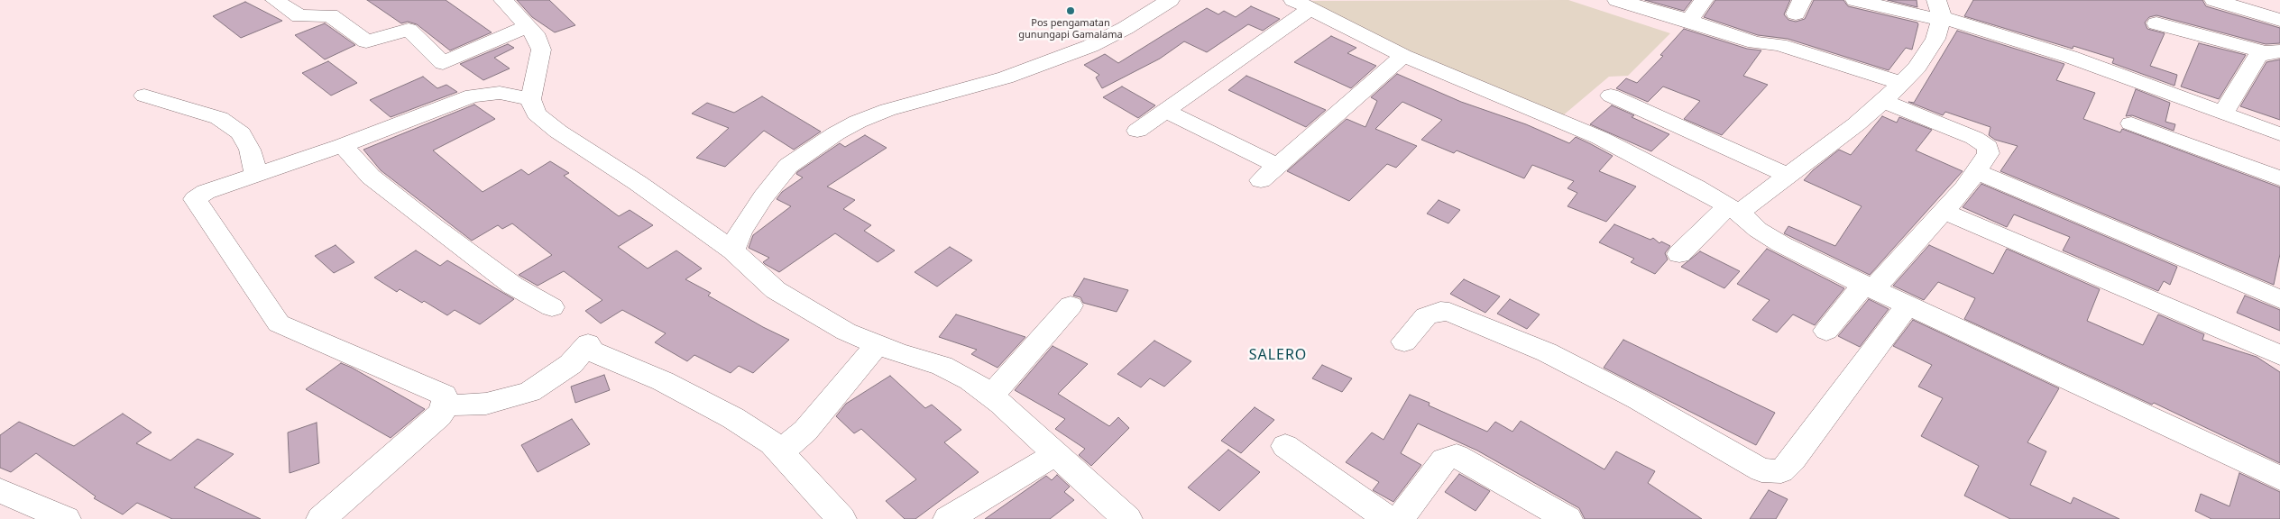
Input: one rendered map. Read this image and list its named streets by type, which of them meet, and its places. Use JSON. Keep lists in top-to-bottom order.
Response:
{
  "districts": ["SALERO"],
  "places": ["Pos pengamatan gunungapi Gamalama"]
}
